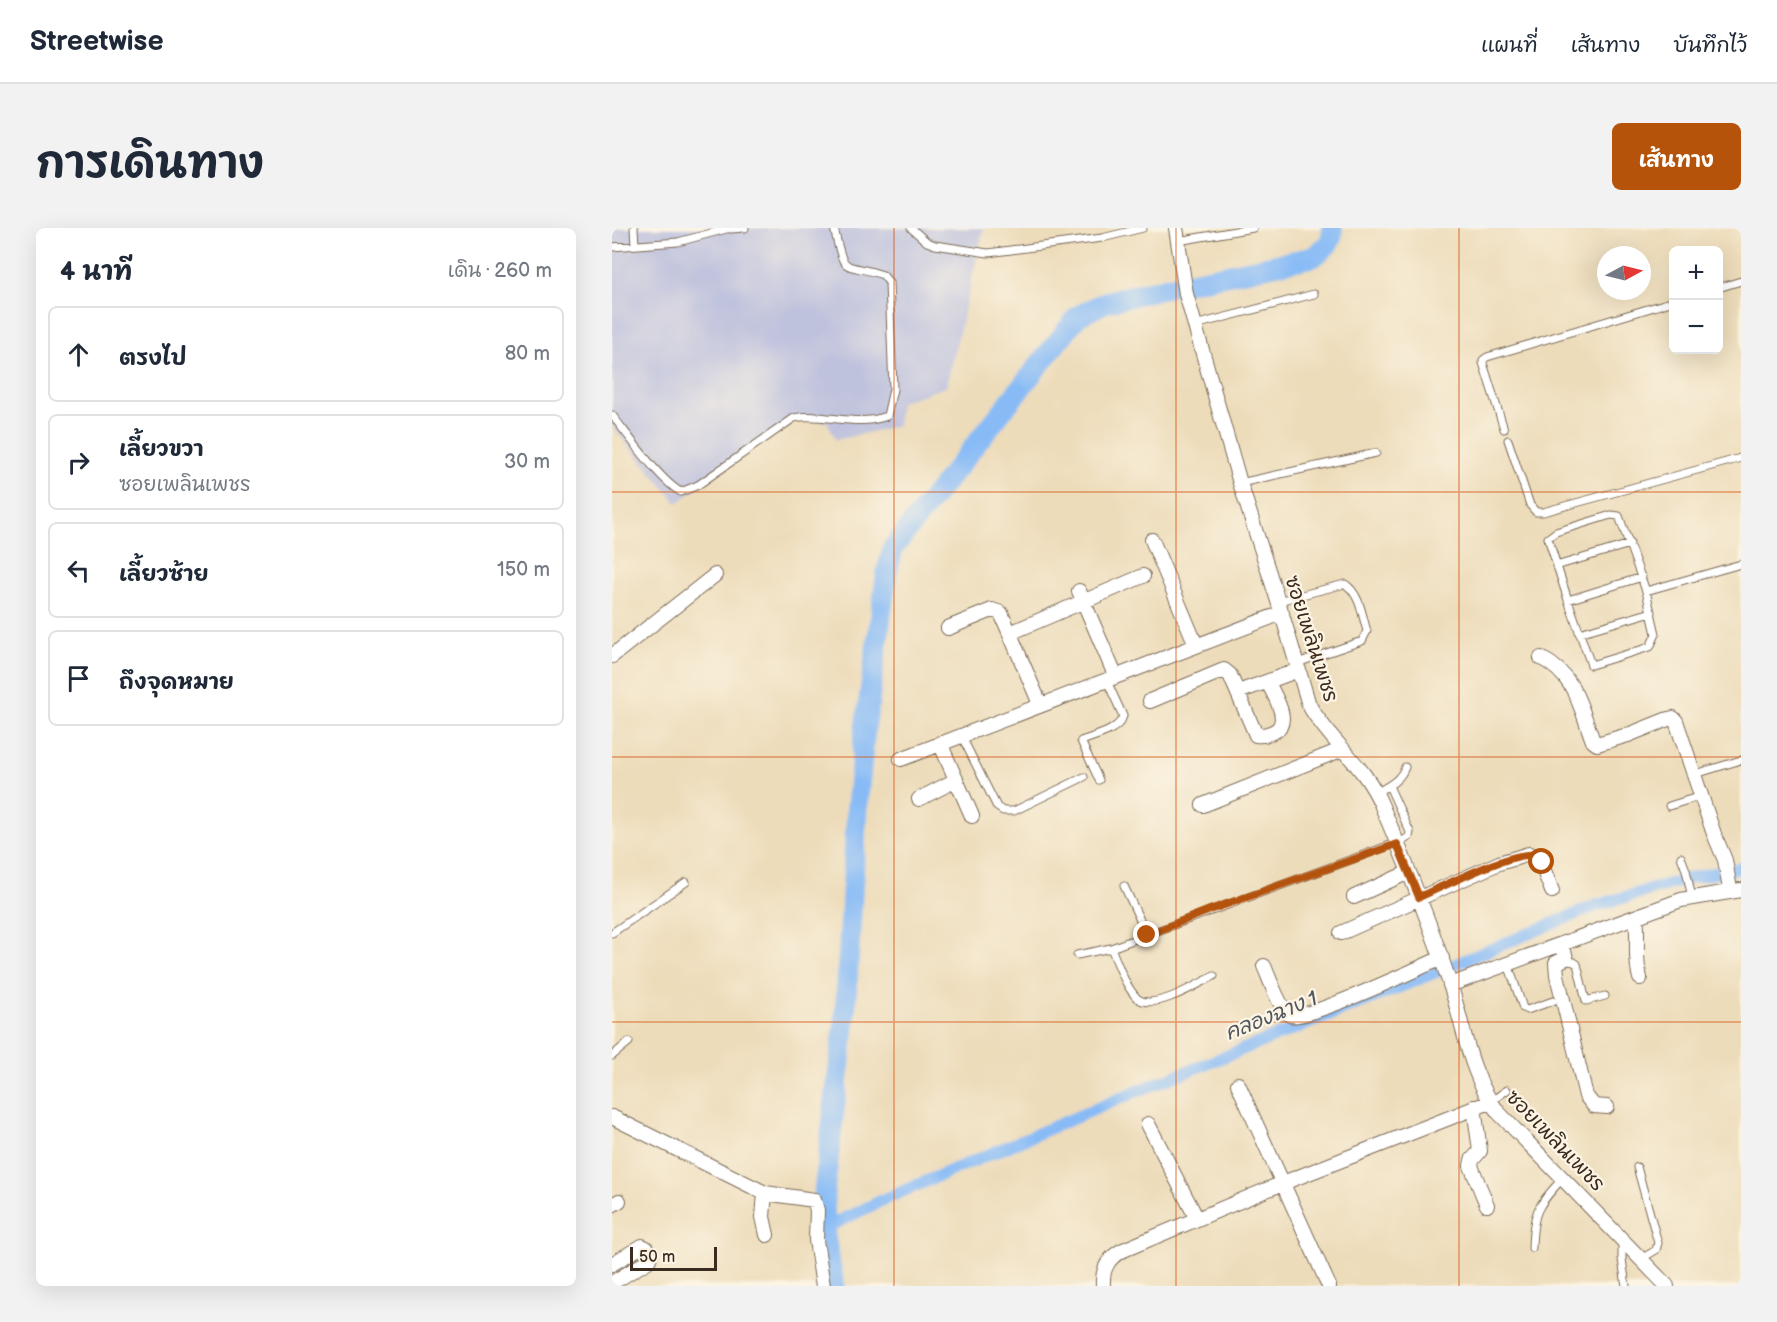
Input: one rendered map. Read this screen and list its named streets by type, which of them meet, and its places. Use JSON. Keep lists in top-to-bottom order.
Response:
{
  "streets": {
    "street": ["ซอยเพลินเพชร"]
  },
  "water": ["คลองฉาง 1"],
  "scale_bar": "50 m",
  "north": "right",
  "page": {
    "header": "Streetwise",
    "nav": ["แผนที่", "เส้นทาง", "บันทึกไว้"],
    "title": "การเดินทาง",
    "buttons": "เส้นทาง",
    "heading": ["4 นาที", "เดิน · 260 m"],
    "map_buttons": ["+", "−"],
    "list": [
      ["ตรงไป", "80 m"],
      ["เลี้ยวขวา", "ซอยเพลินเพชร", "30 m"],
      ["เลี้ยวซ้าย", "150 m"],
      "ถึงจุดหมาย"
    ],
    "scale": "50 m"
  }
}
